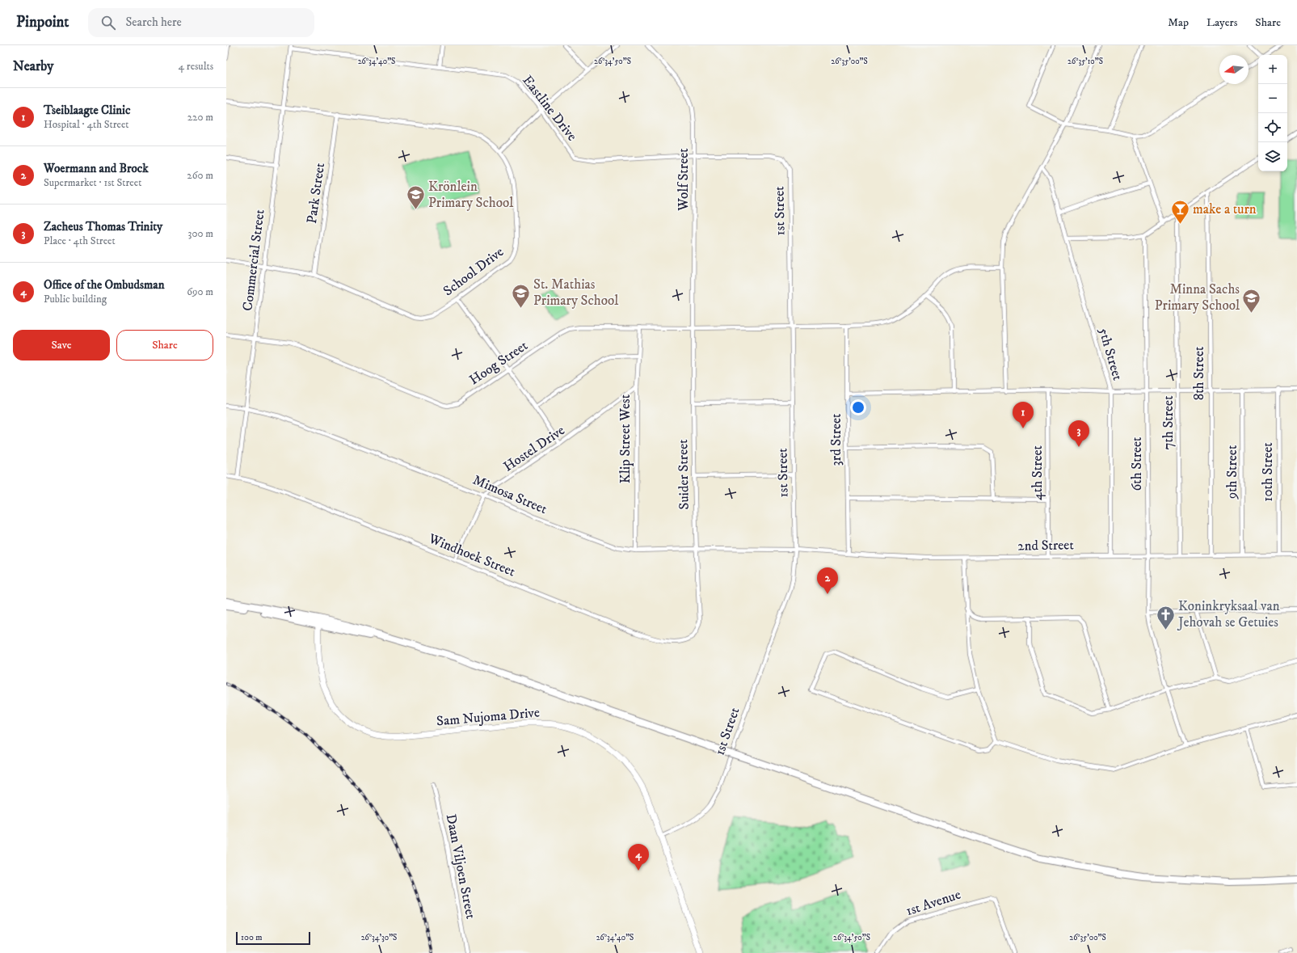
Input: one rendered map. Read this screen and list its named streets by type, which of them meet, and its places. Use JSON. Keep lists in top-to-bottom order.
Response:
{
  "streets": {
    "main road": ["Sam Nujoma Drive"],
    "street": [
      "Eastline Drive",
      "Wolf Street",
      "Park Street",
      "1st Street",
      "Commercial Street",
      "School Drive",
      "5th Street",
      "Hoog Street",
      "8th Street",
      "7th Street",
      "Klip Street West",
      "3rd Street",
      "Hostel Drive",
      "6th Street",
      "9th Street",
      "10th Street",
      "4th Street",
      "Suider Street",
      "Mimosa Street",
      "2nd Street",
      "Windhoek Street",
      "Daan Viljoen Street",
      "1st Avenue"
    ]
  },
  "crossings": [
    ["Eastline Drive", "Wolf Street"],
    ["Eastline Drive", "1st Street"],
    ["Eastline Drive", "Commercial Street"],
    ["Wolf Street", "1st Street"],
    ["Wolf Street", "Hoog Street"],
    ["Wolf Street", "Suider Street"],
    ["Park Street", "School Drive"],
    ["1st Street", "Hoog Street"],
    ["1st Street", "Mimosa Street"],
    ["1st Street", "2nd Street"],
    ["1st Street", "Sam Nujoma Drive"],
    ["Commercial Street", "School Drive"],
    ["Commercial Street", "Hoog Street"],
    ["Commercial Street", "Mimosa Street"],
    ["Commercial Street", "Windhoek Street"],
    ["5th Street", "2nd Street"],
    ["Hoog Street", "Klip Street West"],
    ["Hoog Street", "3rd Street"],
    ["Hoog Street", "Suider Street"],
    ["8th Street", "2nd Street"],
    ["7th Street", "2nd Street"],
    ["Klip Street West", "Hostel Drive"],
    ["Klip Street West", "Mimosa Street"],
    ["3rd Street", "2nd Street"],
    ["Hostel Drive", "Mimosa Street"],
    ["6th Street", "2nd Street"],
    ["9th Street", "2nd Street"],
    ["10th Street", "2nd Street"],
    ["4th Street", "2nd Street"],
    ["Suider Street", "Mimosa Street"],
    ["Suider Street", "Windhoek Street"],
    ["Mimosa Street", "2nd Street"]
  ],
  "places": {
    "school or university": ["Krönlein Primary School", "St. Mathias Primary School", "Minna Sachs Primary School"],
    "bar": ["make a turn"],
    "church": ["Koninkryksaal van Jehovah se Getuies"]
  },
  "scale_bar": "100 m",
  "north": "left",
  "page": {
    "header": "Pinpoint",
    "search": "Search here",
    "nav": ["Map", "Layers", "Share"],
    "heading": ["Nearby", "4 results"],
    "map_buttons": ["+", "−"],
    "list": [
      {
        "mark": "1",
        "name": "Tseiblaagte Clinic",
        "note": "Hospital · 4th Street",
        "value": "220 m"
      },
      {
        "mark": "2",
        "name": "Woermann and Brock",
        "note": "Supermarket · 1st Street",
        "value": "260 m"
      },
      {
        "mark": "3",
        "name": "Zacheus Thomas Trinity",
        "note": "Place · 4th Street",
        "value": "300 m"
      },
      {
        "mark": "4",
        "name": "Office of the Ombudsman",
        "note": "Public building",
        "value": "690 m"
      }
    ],
    "buttons": ["Save", "Share"],
    "pins": [
      "1",
      "3",
      "2",
      "4"
    ],
    "scale": "100 m"
  },
  "coordinates": [
    "26°34'40\"S",
    "26°34'50\"S",
    "26°35'00\"S",
    "26°35'10\"S",
    "26°34'30\"S"
  ]
}
